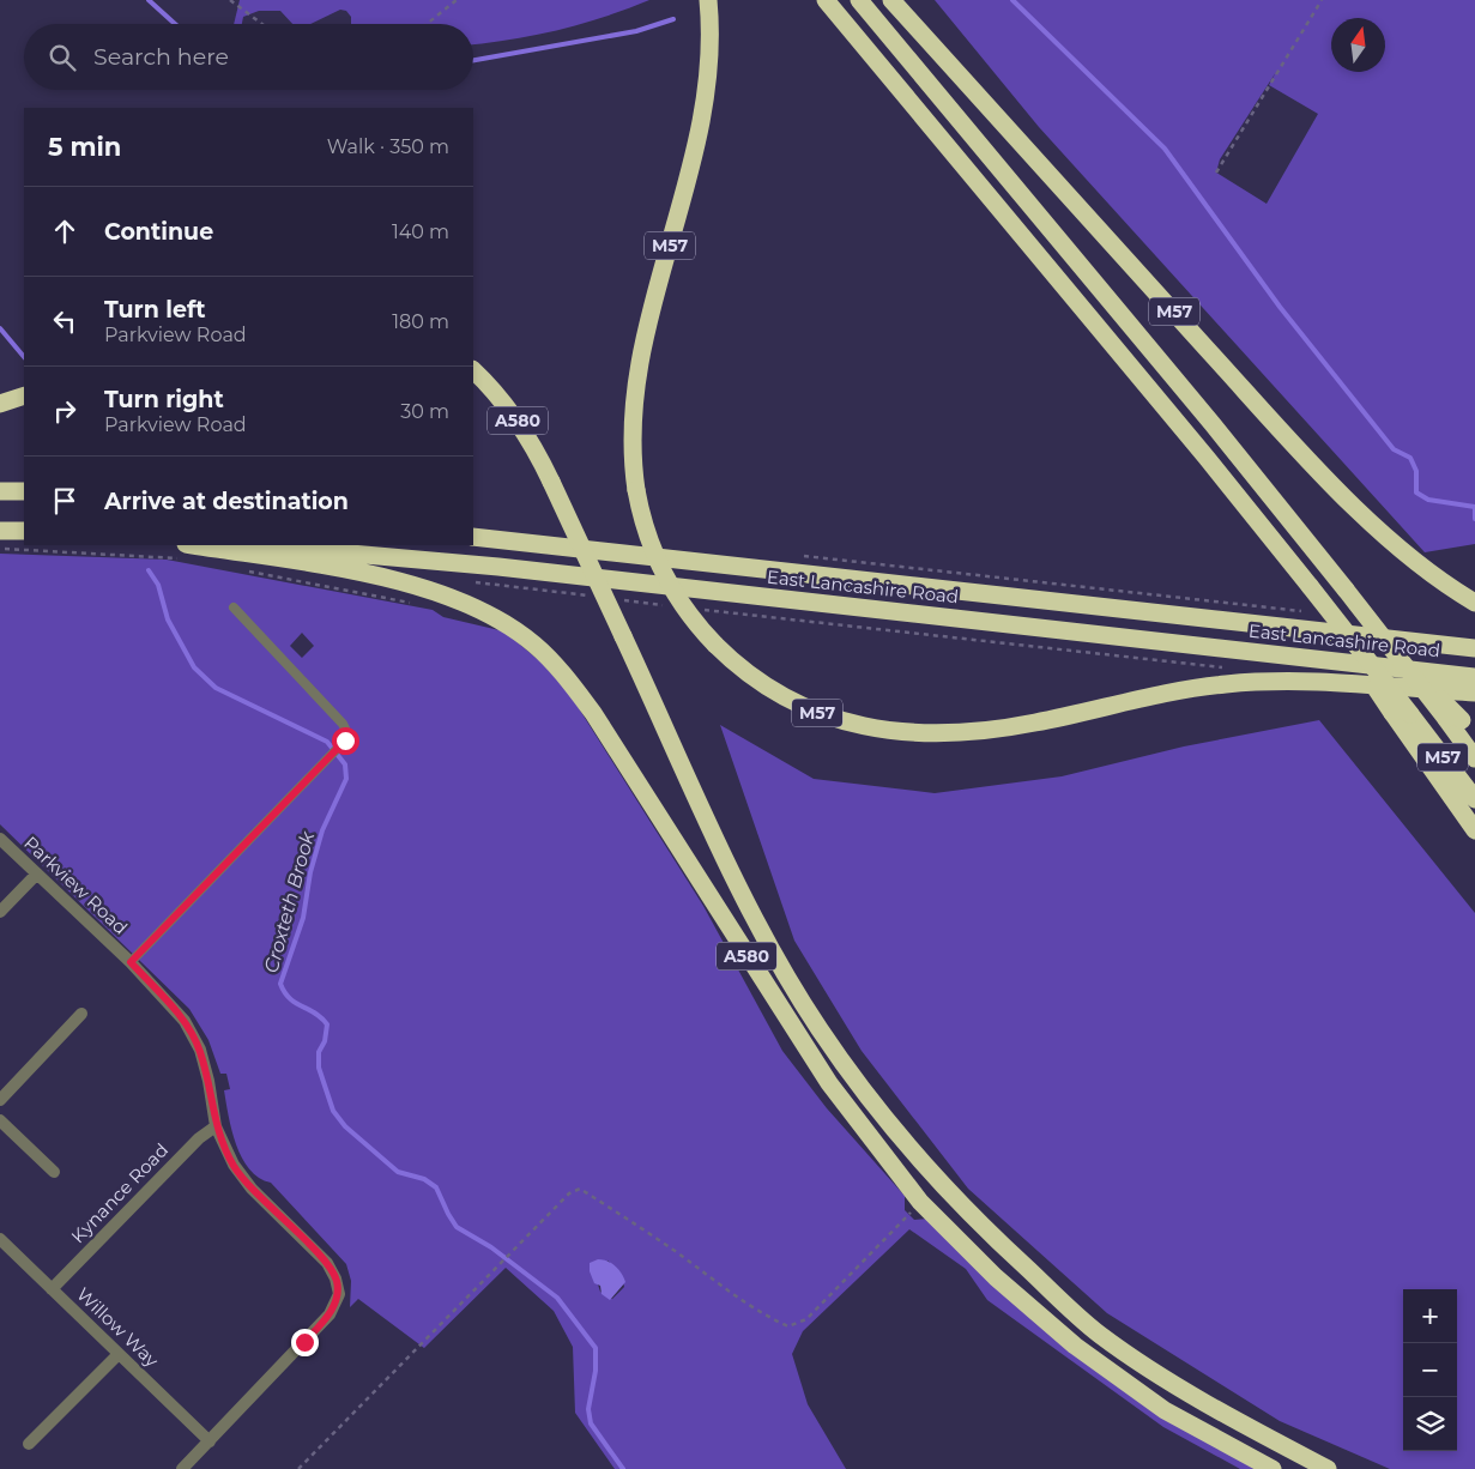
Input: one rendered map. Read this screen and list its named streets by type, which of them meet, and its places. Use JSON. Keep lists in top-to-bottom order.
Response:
{
  "streets": {
    "highway": ["M57", "A580", "East Lancashire Road"],
    "street": ["Parkview Road", "Kynance Road", "Willow Way"]
  },
  "crossings": [
    ["Parkview Road", "Kynance Road"],
    ["Parkview Road", "Willow Way"],
    ["Kynance Road", "Willow Way"]
  ],
  "water": ["Croxteth Brook"],
  "north": "top",
  "page": {
    "search": "Search here",
    "heading": ["5 min", "Walk · 350 m"],
    "list": [
      ["Continue", "140 m"],
      ["Turn left", "Parkview Road", "180 m"],
      ["Turn right", "Parkview Road", "30 m"],
      "Arrive at destination"
    ],
    "map_buttons": ["+", "−"]
  }
}
